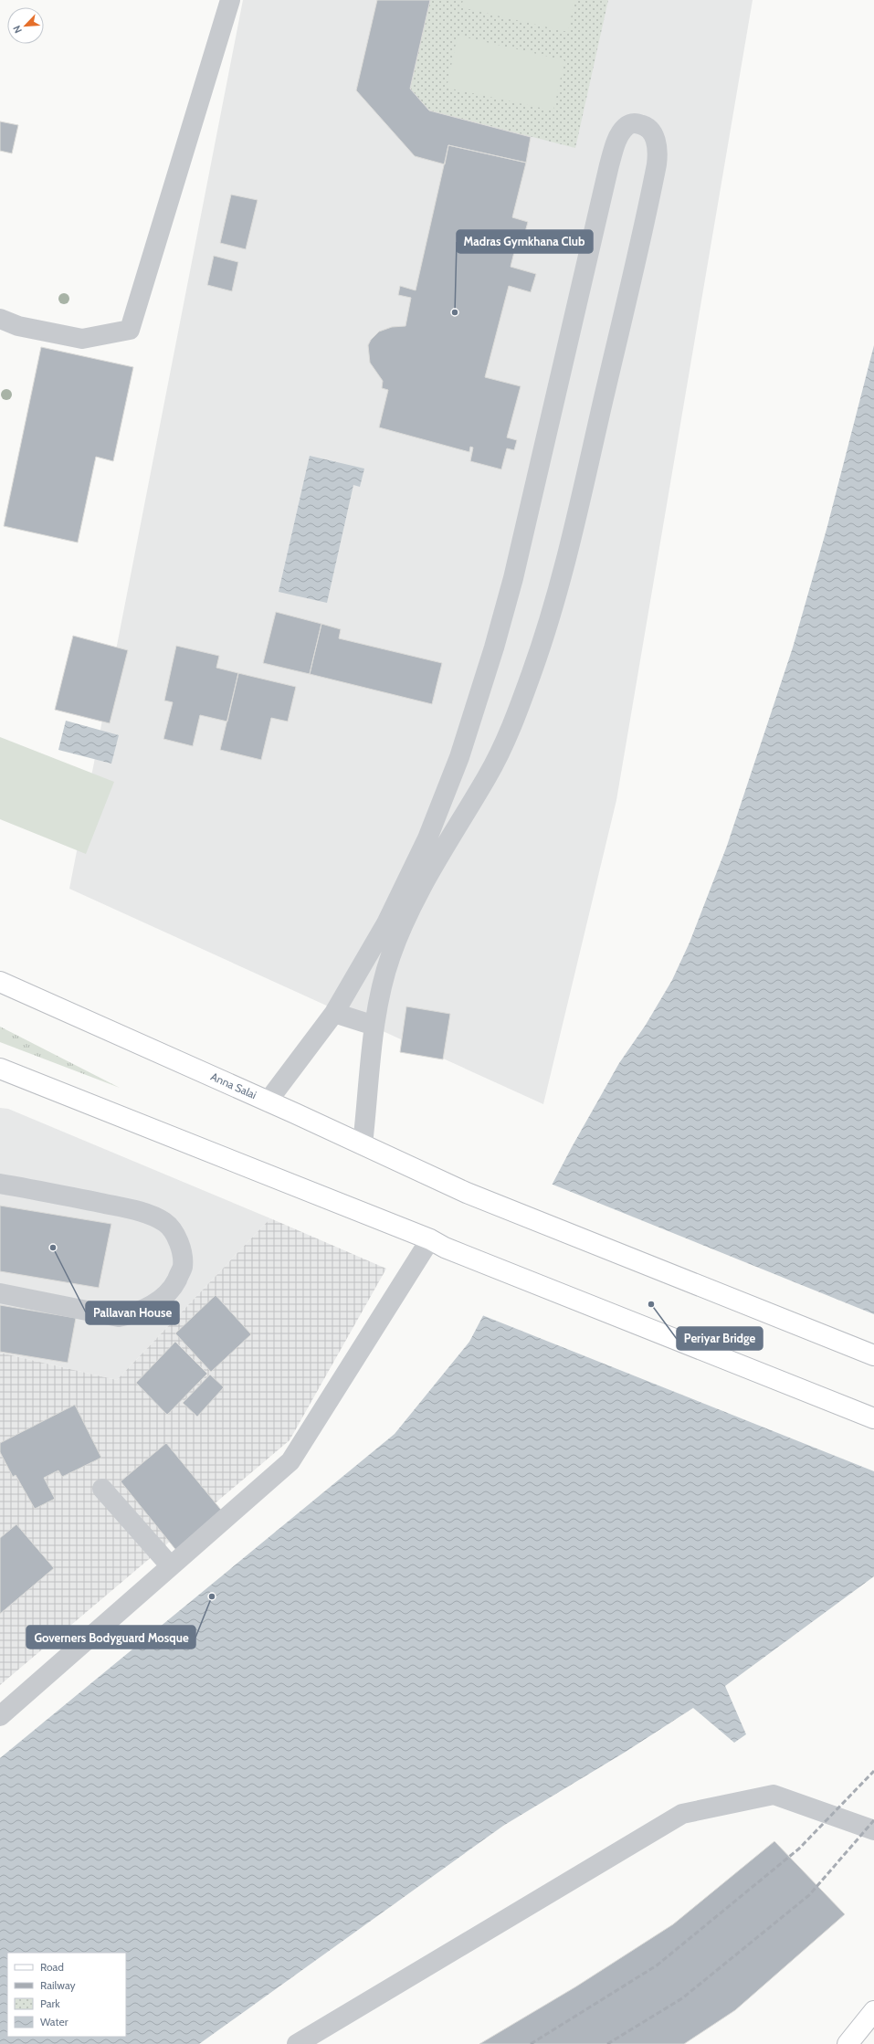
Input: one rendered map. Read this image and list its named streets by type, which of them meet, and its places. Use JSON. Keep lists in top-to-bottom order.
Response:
{
  "streets": {
    "main road": ["Anna Salai"]
  },
  "places": [
    "Madras Gymkhana Club",
    "Pallavan House",
    "Periyar Bridge",
    "Governers Bodyguard Mosque"
  ],
  "legend": [
    "Road",
    "Railway",
    "Park",
    "Water"
  ],
  "north": "bottom left"
}
